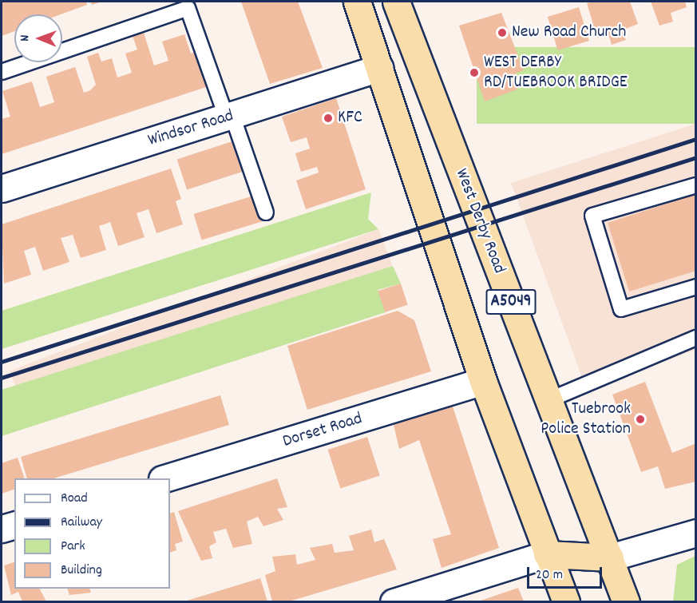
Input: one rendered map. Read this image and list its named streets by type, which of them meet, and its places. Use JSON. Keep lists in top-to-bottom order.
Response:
{
  "streets": {
    "highway": ["West Derby Road", "A5049"],
    "street": ["Windsor Road", "Dorset Road"]
  },
  "crossings": [
    ["Windsor Road", "A5049"],
    ["A5049", "Dorset Road"]
  ],
  "places": [
    "New Road Church",
    "WEST DERBY RD/TUEBROOK BRIDGE",
    "KFC",
    "Tuebrook Police Station"
  ],
  "legend": [
    "Road",
    "Railway",
    "Park",
    "Building"
  ],
  "scale_bar": "20 m",
  "north": "left"
}
